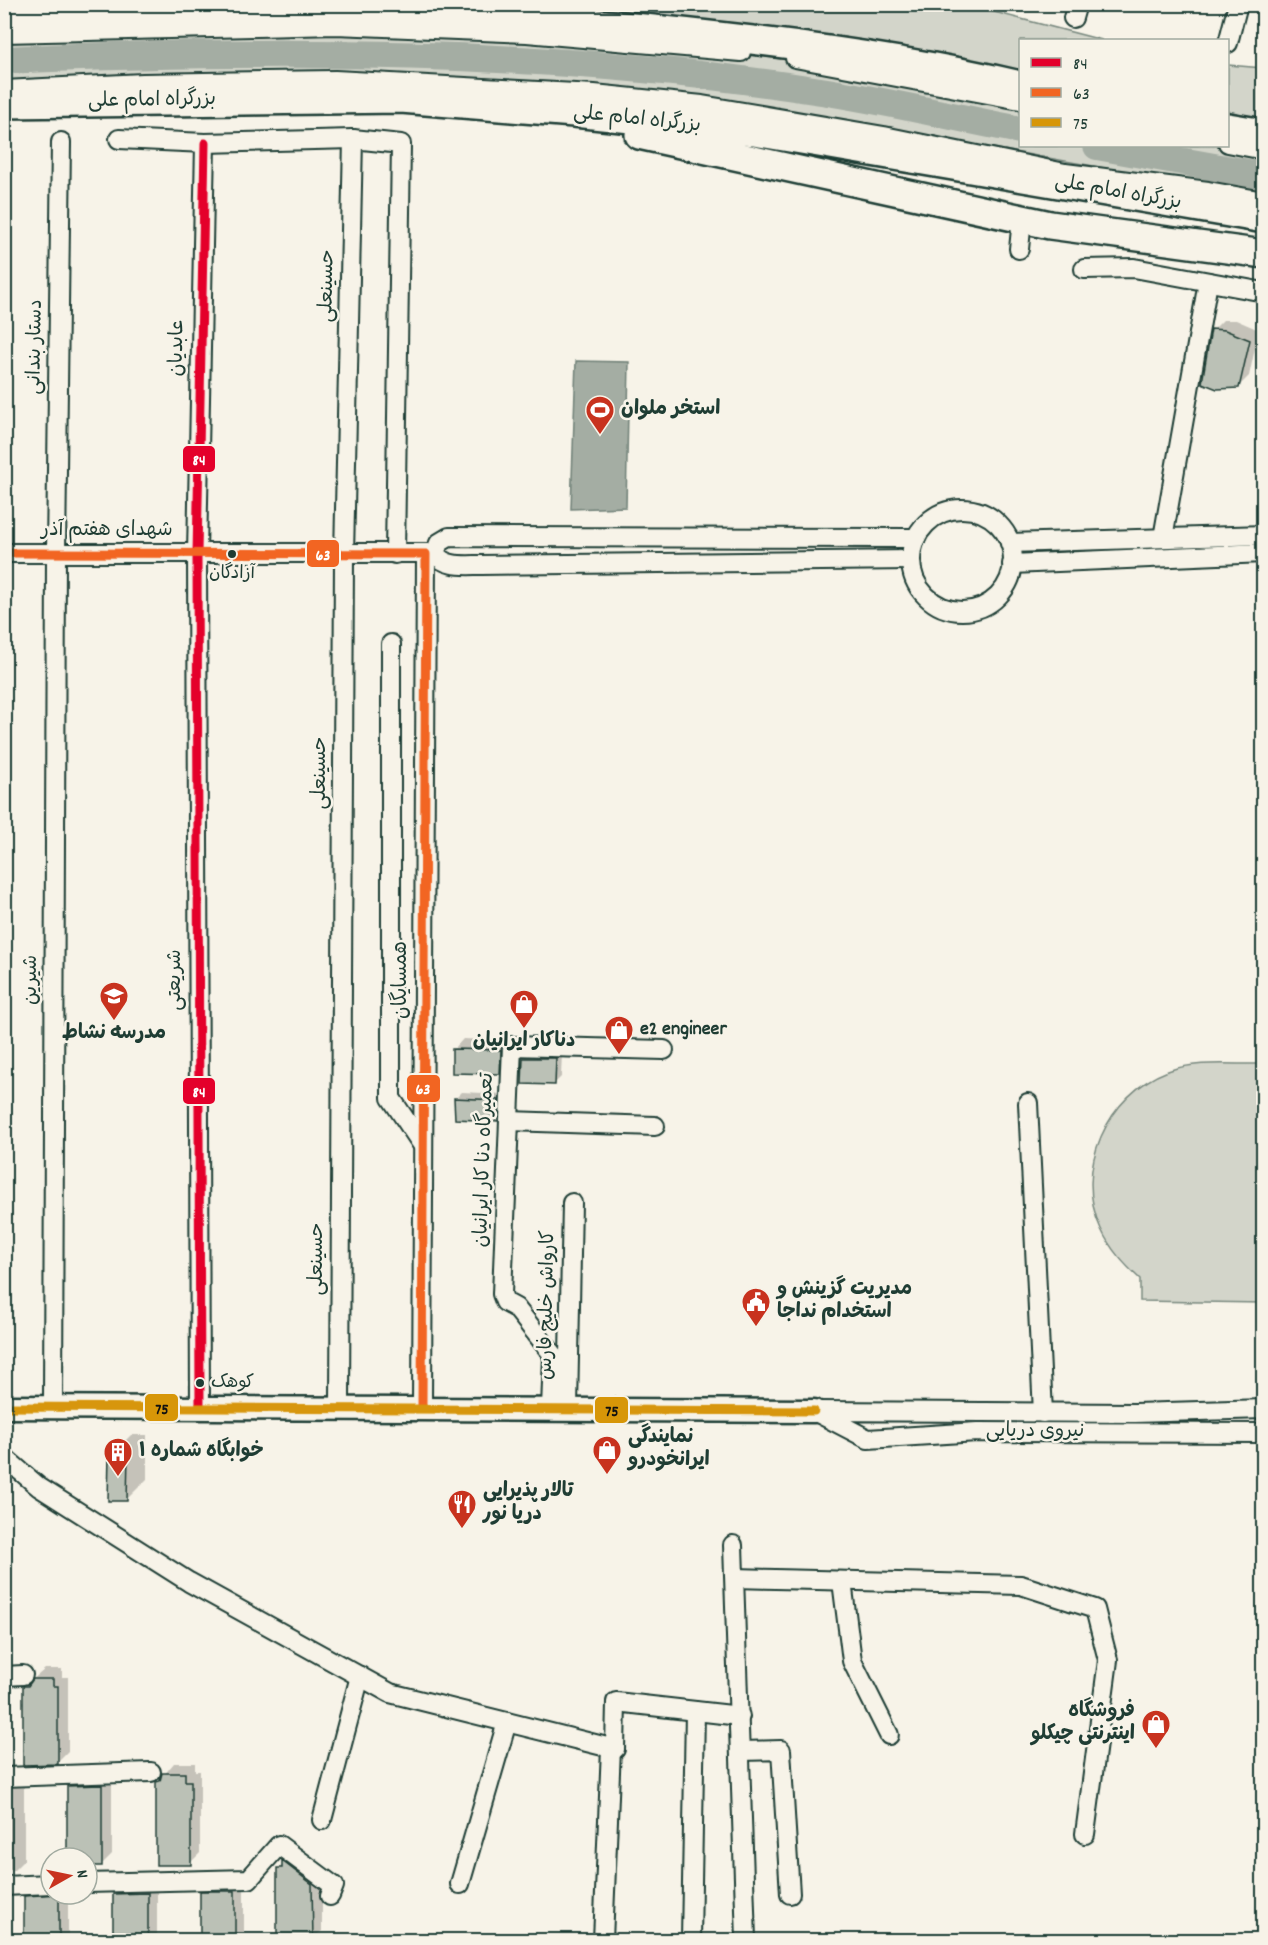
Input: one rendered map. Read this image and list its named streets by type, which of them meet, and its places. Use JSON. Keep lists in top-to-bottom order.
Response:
{
  "streets": {
    "highway": ["بزرگراه امام علی"],
    "main road": ["نیروی دریایی"],
    "street": [
      "حسینعلی",
      "دستار بندانی",
      "عابدیان",
      "شهدای هفتم آذر",
      "شیرین",
      "شریعتی",
      "همسایگان",
      "تعمیرگاه دنا کار ایرانیان",
      "کارواش خلیج فارس"
    ]
  },
  "crossings": [
    ["حسینعلی", "شهدای هفتم آذر"],
    ["حسینعلی", "نیروی دریایی"],
    ["دستار بندانی", "شهدای هفتم آذر"],
    ["دستار بندانی", "شیرین"],
    ["عابدیان", "شهدای هفتم آذر"],
    ["عابدیان", "شریعتی"],
    ["شهدای هفتم آذر", "شیرین"],
    ["شهدای هفتم آذر", "شریعتی"],
    ["شهدای هفتم آذر", "همسایگان"],
    ["شیرین", "نیروی دریایی"],
    ["شریعتی", "نیروی دریایی"],
    ["همسایگان", "نیروی دریایی"],
    ["تعمیرگاه دنا کار ایرانیان", "کارواش خلیج فارس"],
    ["تعمیرگاه دنا کار ایرانیان", "نیروی دریایی"],
    ["کارواش خلیج فارس", "نیروی دریایی"]
  ],
  "places": {
    "sports": ["استخر ملوان"],
    "other": ["آزادگان", "کوهک"],
    "school or university": ["مدرسه نشاط"],
    "shop": [
      "دناکار ایرانیان",
      "e2 engineer",
      "نمایندگی ایرانخودرو",
      "فروشگاه اینترنتی چیکلو"
    ],
    "public building": ["مدیریت گزینش و استخدام نداجا"],
    "building": ["خوابگاه شماره ۱"],
    "restaurant": ["تالار پذیرایی دریا نور"]
  },
  "lines": ["transit line 84", "transit line 63", "transit line 75"],
  "legend": ["84", "63", "75"],
  "north": "right"
}
